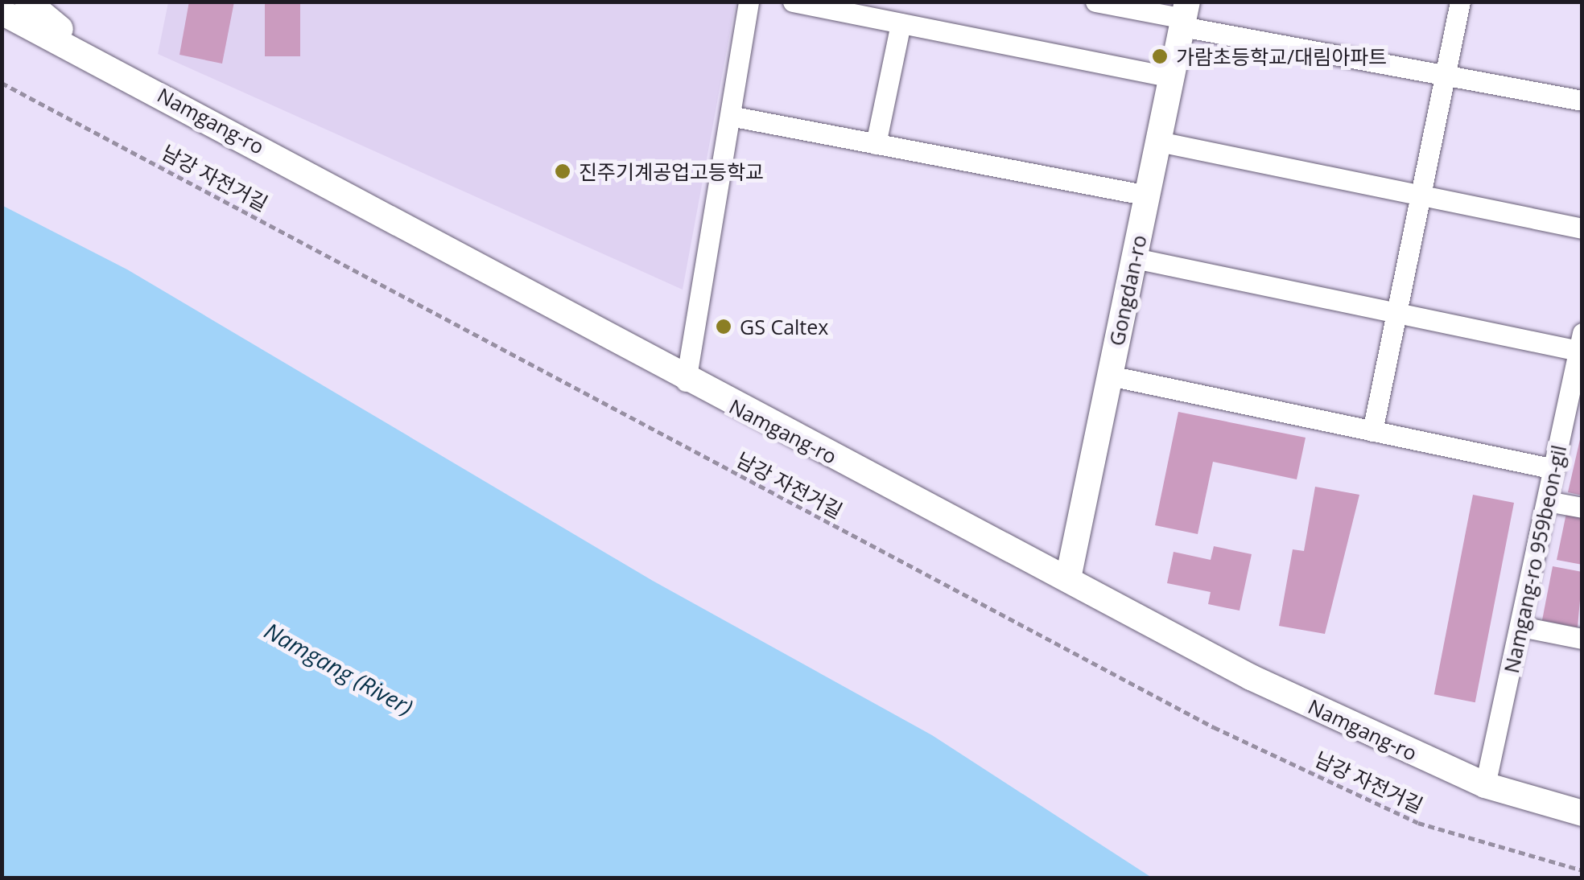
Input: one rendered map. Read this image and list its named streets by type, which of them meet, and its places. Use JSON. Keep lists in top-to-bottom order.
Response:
{
  "streets": {
    "street": ["Namgang-ro", "Gongdan-ro", "Namgang-ro 959beon-gil"],
    "path": ["남강 자전거길"]
  },
  "crossings": [
    ["Namgang-ro", "Gongdan-ro"],
    ["Namgang-ro", "Namgang-ro 959beon-gil"]
  ],
  "water": ["Namgang (River)"],
  "places": ["가람초등학교/대림아파트", "진주기계공업고등학교", "GS Caltex"]
}
